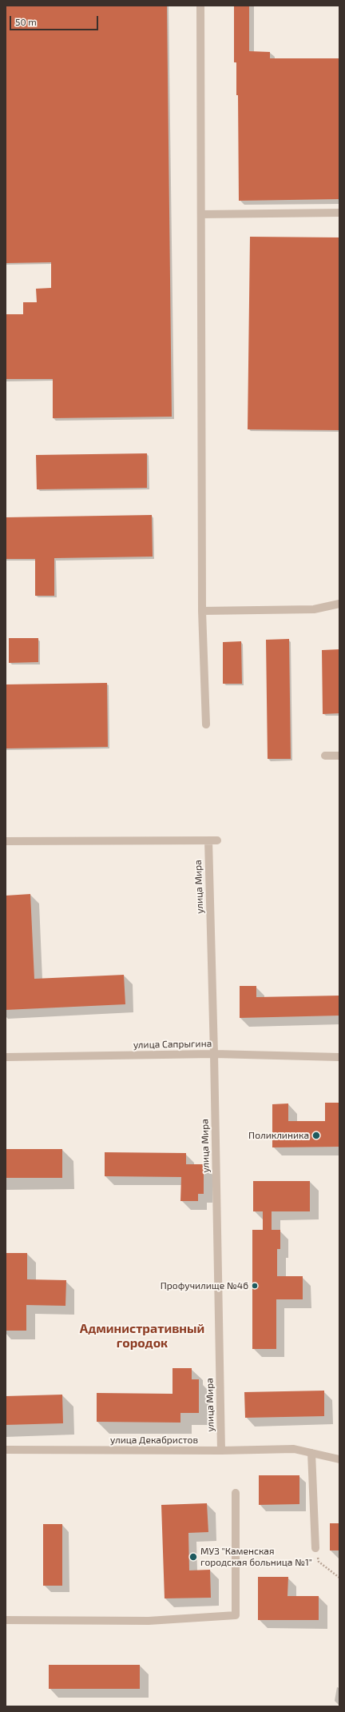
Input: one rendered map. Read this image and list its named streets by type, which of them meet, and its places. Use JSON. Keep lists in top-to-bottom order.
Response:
{
  "streets": {
    "street": ["улица Мира", "улица Сапрыгина", "улица Декабристов"]
  },
  "crossings": [
    ["улица Мира", "улица Сапрыгина"],
    ["улица Мира", "улица Декабристов"]
  ],
  "districts": ["Административный городок"],
  "places": ["Поликлиника", "Профучилище №46", "МУЗ \"Каменская городская больница №1\""],
  "scale_bar": "50 m"
}
